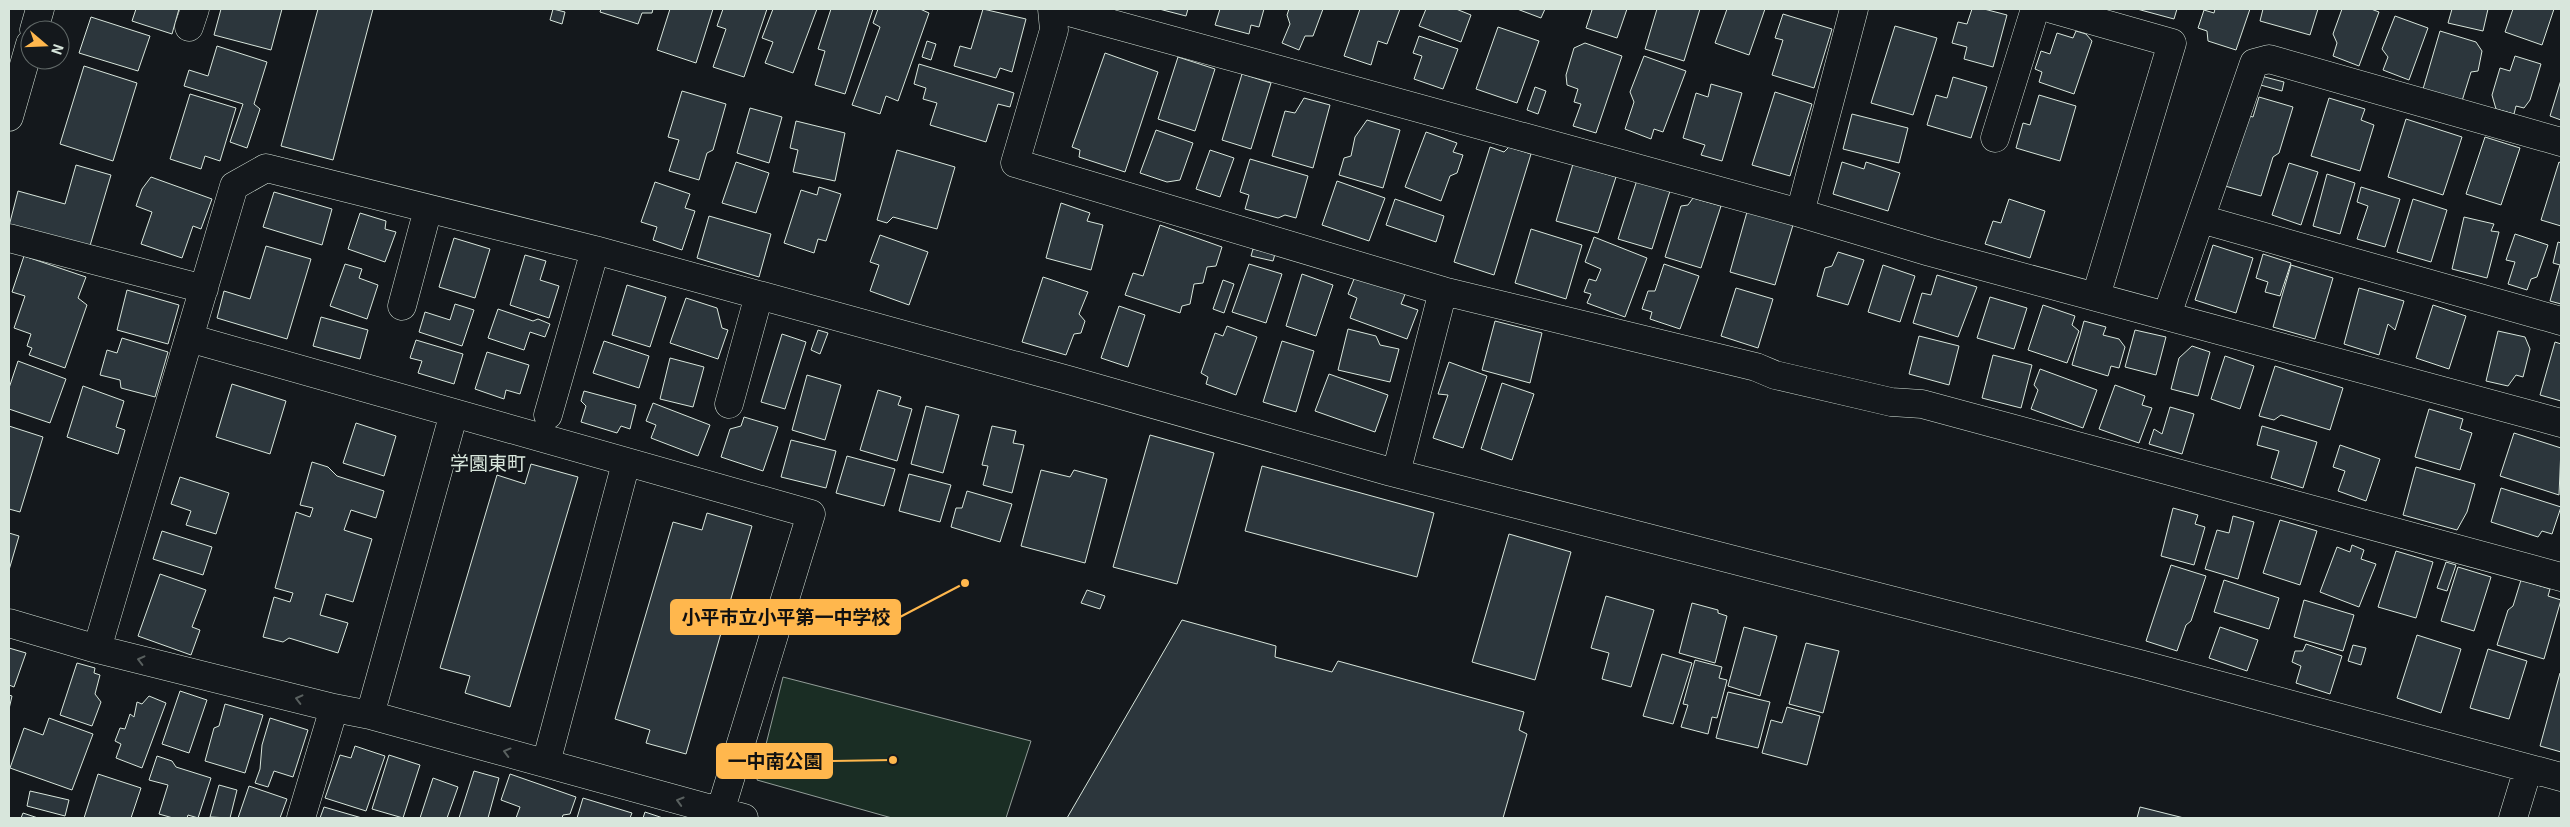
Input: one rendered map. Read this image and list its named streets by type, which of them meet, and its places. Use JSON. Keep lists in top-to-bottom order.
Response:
{
  "districts": ["学園東町"],
  "places": ["小平市立小平第一中学校", "一中南公園"],
  "north": "right"
}
